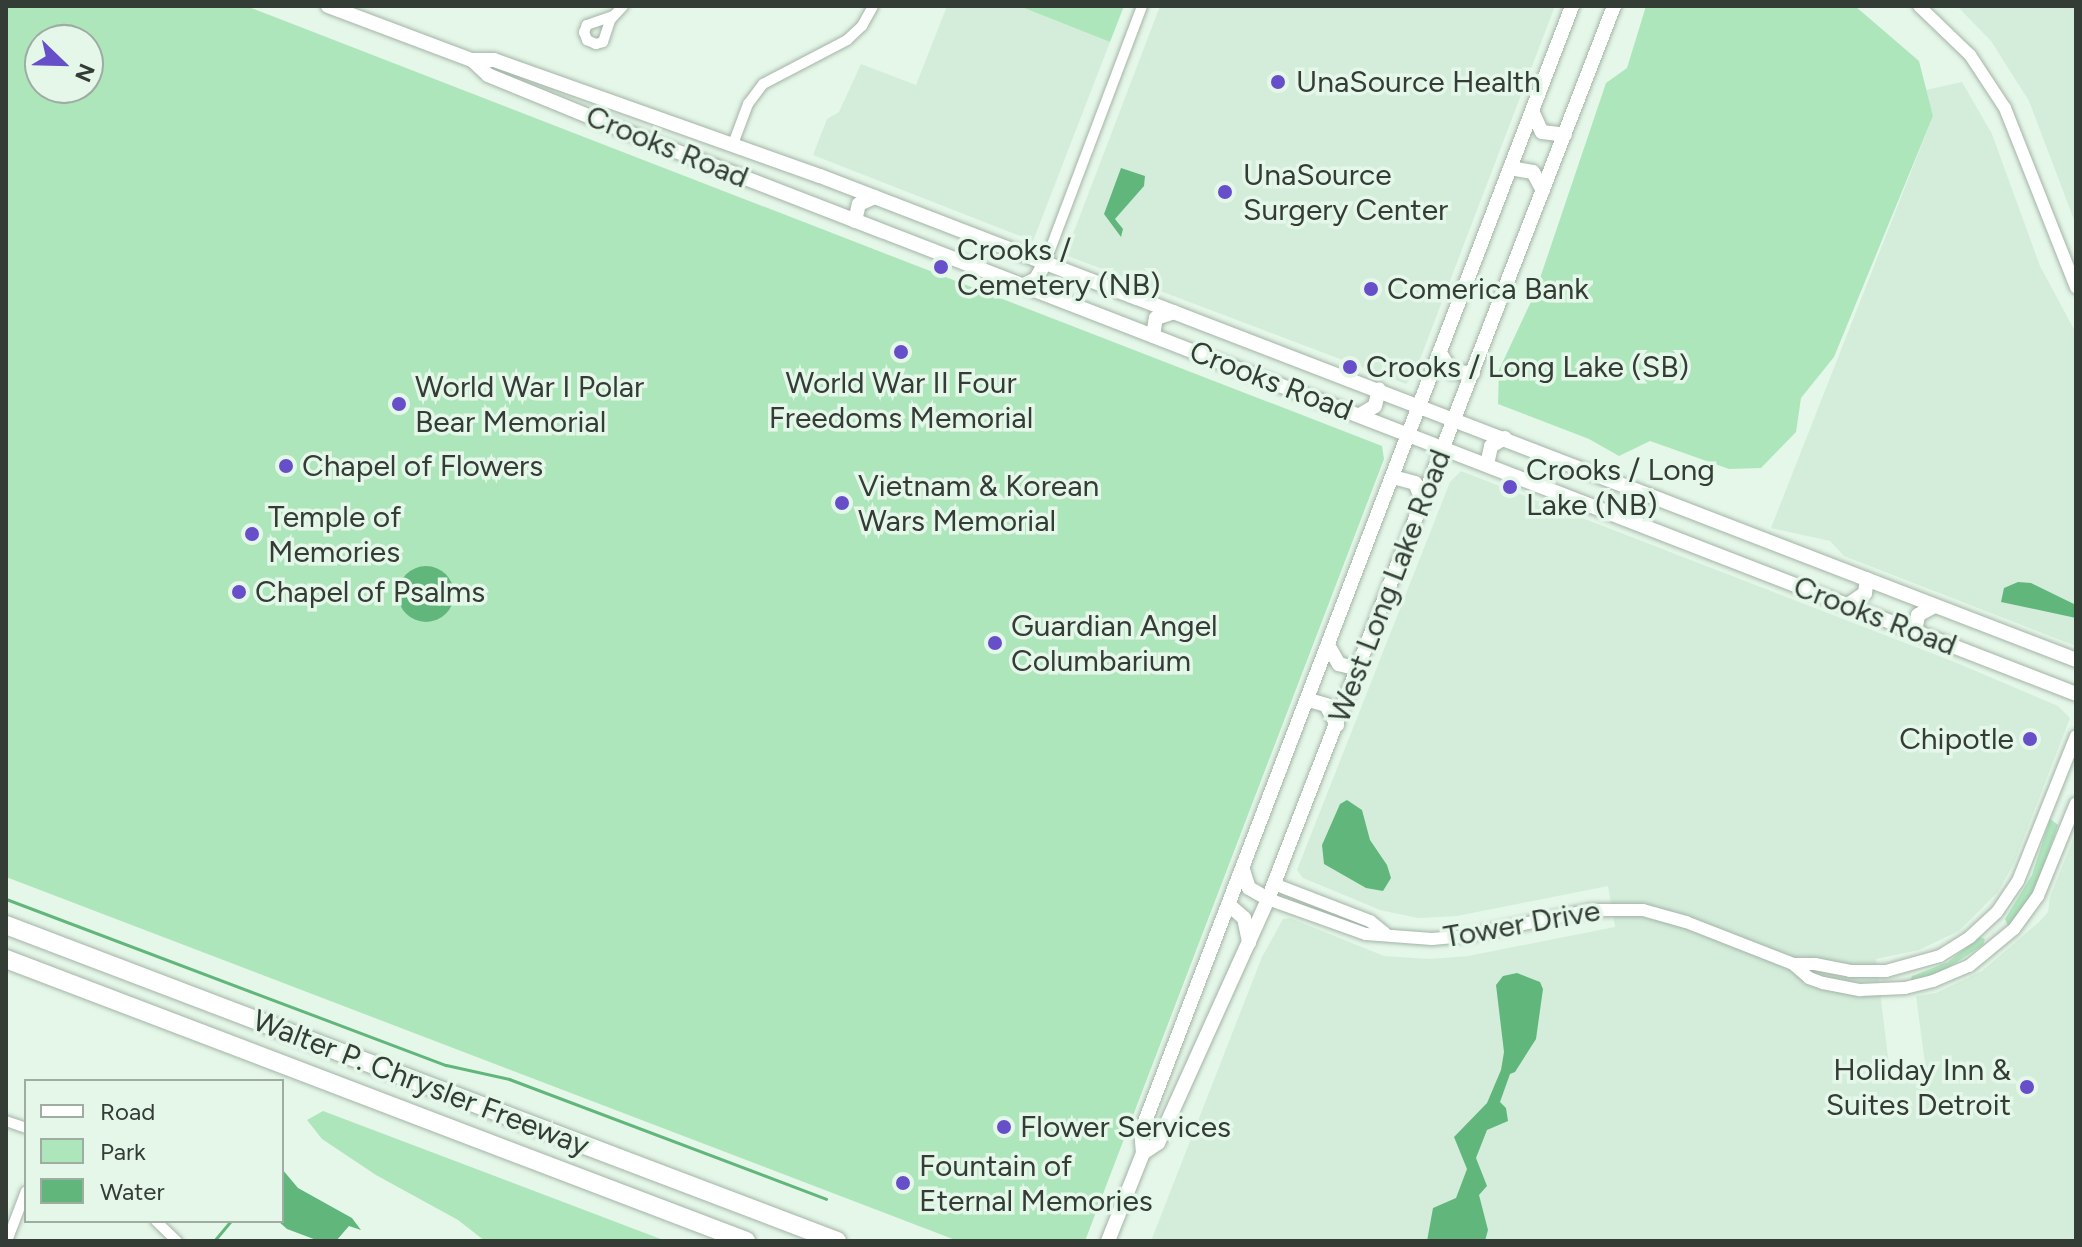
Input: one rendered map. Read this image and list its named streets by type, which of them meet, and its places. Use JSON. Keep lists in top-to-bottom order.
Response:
{
  "streets": {
    "highway": ["Walter P. Chrysler Freeway"],
    "main road": ["Crooks Road", "West Long Lake Road"],
    "street": ["Tower Drive"]
  },
  "crossings": [
    ["Crooks Road", "West Long Lake Road"],
    ["West Long Lake Road", "Tower Drive"]
  ],
  "places": [
    "UnaSource Health",
    "UnaSource Surgery Center",
    "Crooks / Cemetery (NB)",
    "Comerica Bank",
    "World War II Four Freedoms Memorial",
    "Crooks / Long Lake (SB)",
    "World War I Polar Bear Memorial",
    "Chapel of Flowers",
    "Crooks / Long Lake (NB)",
    "Vietnam & Korean Wars Memorial",
    "Temple of Memories",
    "Chapel of Psalms",
    "Guardian Angel Columbarium",
    "Chipotle",
    "Holiday Inn & Suites Detroit",
    "Flower Services",
    "Fountain of Eternal Memories"
  ],
  "legend": ["Road", "Park", "Water"],
  "north": "bottom right"
}
